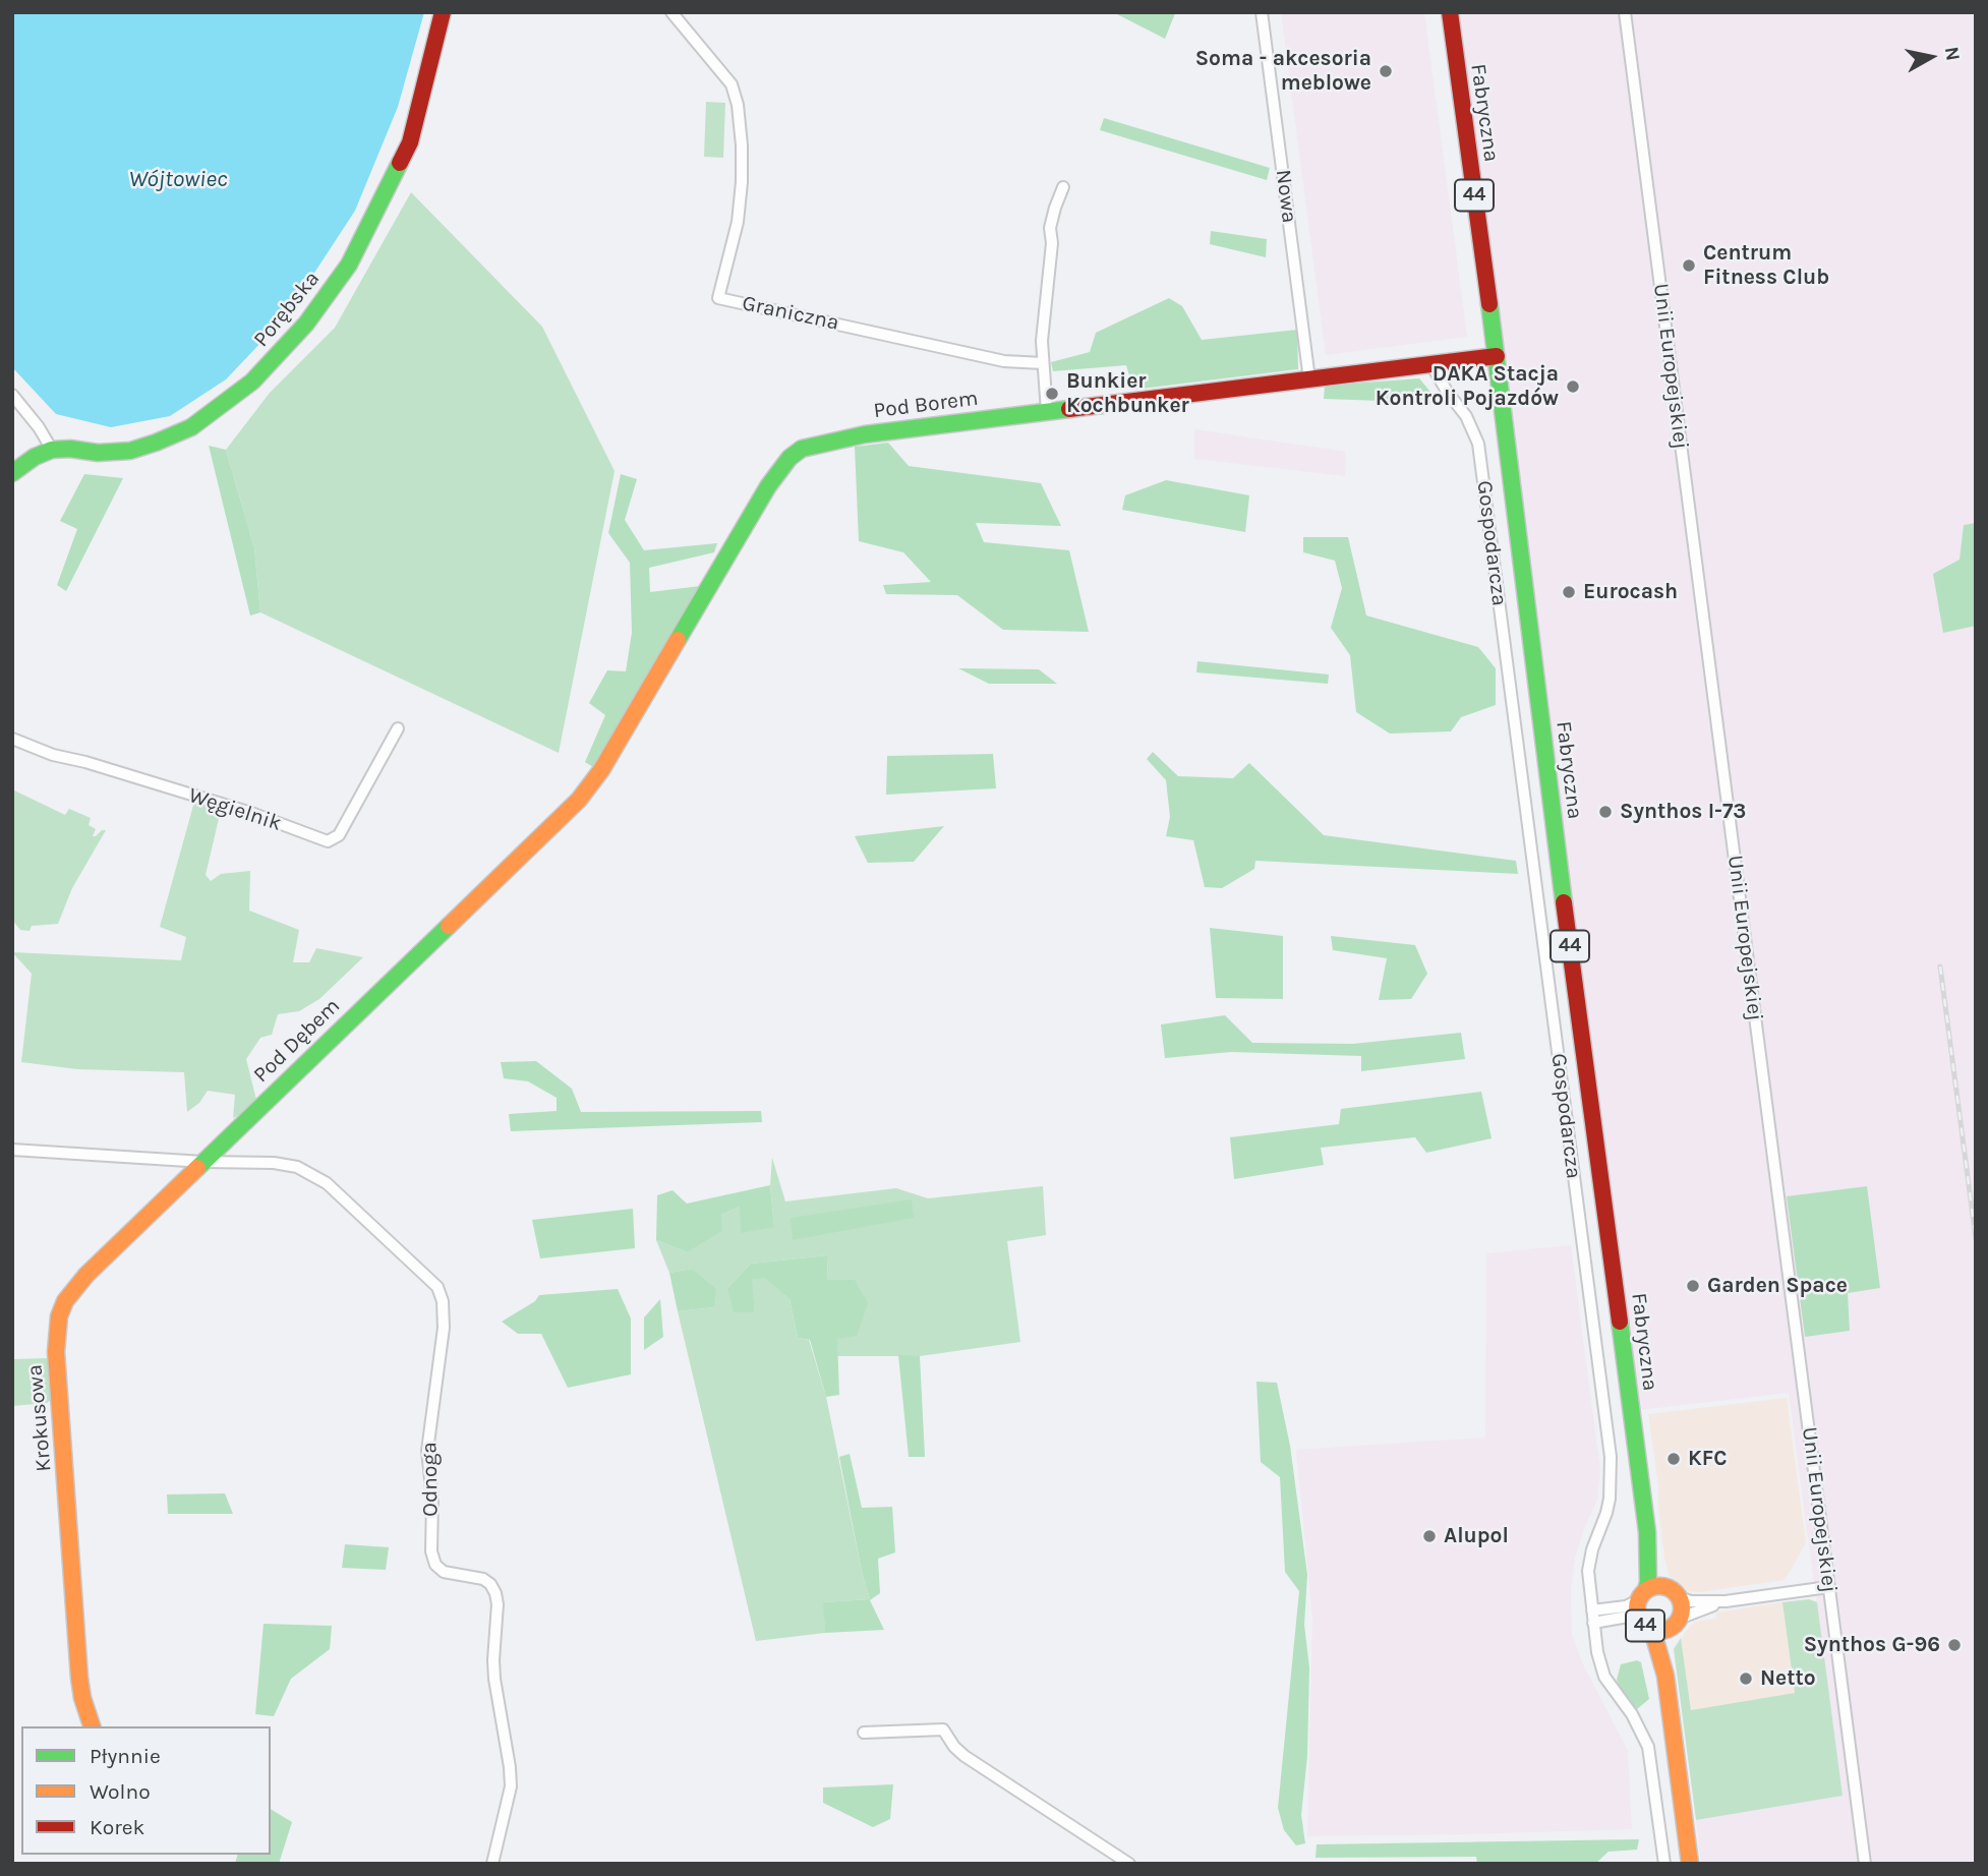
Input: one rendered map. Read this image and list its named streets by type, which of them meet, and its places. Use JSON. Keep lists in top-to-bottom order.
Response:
{
  "streets": {
    "street": [
      "Fabryczna",
      "44",
      "Nowa",
      "Porębska",
      "Graniczna",
      "Unii Europejskiej",
      "Pod Borem",
      "Gospodarcza",
      "Węgielnik",
      "Pod Dębem",
      "Krokusowa",
      "Odnoga"
    ]
  },
  "crossings": [
    ["Fabryczna", "44"],
    ["Fabryczna", "Pod Borem"],
    ["Nowa", "Pod Borem"],
    ["Pod Borem", "Gospodarcza"],
    ["Pod Borem", "Pod Dębem"],
    ["Pod Dębem", "Krokusowa"],
    ["Pod Dębem", "Odnoga"],
    ["Krokusowa", "Odnoga"]
  ],
  "water": ["Wójtowiec"],
  "places": [
    "Soma - akcesoria meblowe",
    "Centrum Fitness Club",
    "DAKA Stacja Kontroli Pojazdów",
    "Bunkier Kochbunker",
    "Eurocash",
    "Synthos I-73",
    "Garden Space",
    "KFC",
    "Alupol",
    "Synthos G-96",
    "Netto"
  ],
  "legend": ["Płynnie", "Wolno", "Korek"],
  "north": "right"
}
